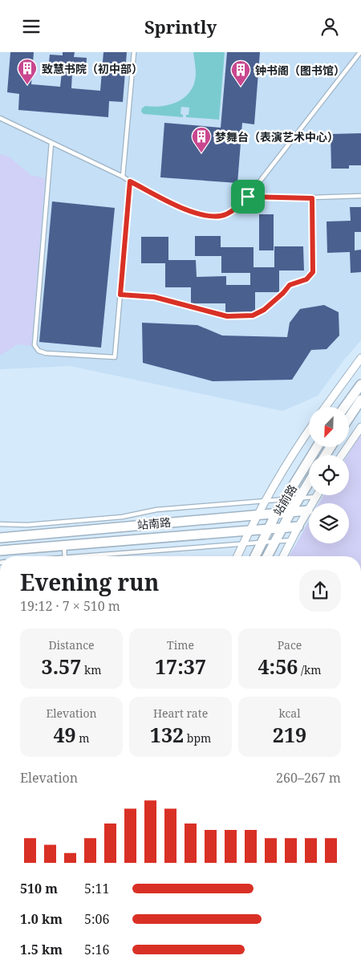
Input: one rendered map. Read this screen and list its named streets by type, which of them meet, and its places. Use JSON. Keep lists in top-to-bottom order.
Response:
{
  "streets": {
    "street": ["站前路", "站南路"]
  },
  "crossings": [
    ["站前路", "站南路"]
  ],
  "places": {
    "building": ["致慧书院（初中部）", "钟书阁（图书馆）", "梦舞台（表演艺术中心）"]
  },
  "north": "bottom left",
  "page": {
    "header": "Sprintly",
    "heading": ["Evening run", "19:12 · 7 × 510 m"],
    "stats": [
      ["Distance", "3.57 km"],
      ["Time", "17:37"],
      ["Pace", "4:56 /km"],
      ["Elevation", "49 m"],
      ["Heart rate", "132 bpm"],
      ["kcal", "219"]
    ],
    "chart": ["Elevation", "260–267 m"],
    "list": [
      {
        "name": "510 m",
        "note": "5:11"
      },
      {
        "name": "1.0 km",
        "note": "5:06"
      },
      {
        "name": "1.5 km",
        "note": "5:16"
      }
    ]
  }
}
